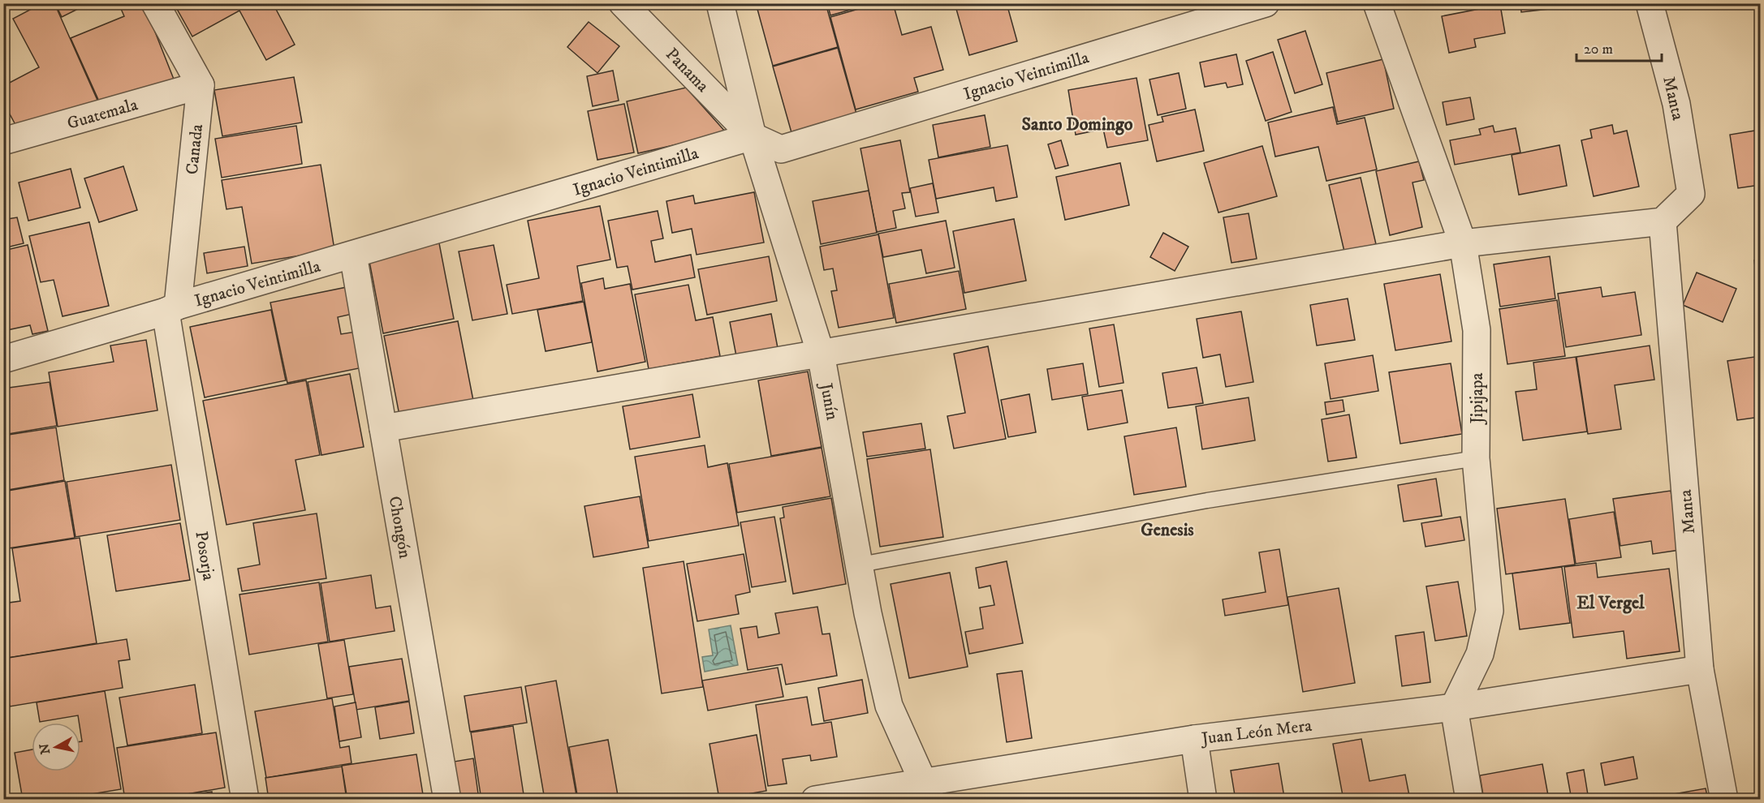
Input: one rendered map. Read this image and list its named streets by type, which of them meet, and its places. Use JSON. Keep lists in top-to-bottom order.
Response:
{
  "streets": {
    "street": [
      "Panama",
      "Ignacio Veintimilla",
      "Manta",
      "Guatemala",
      "Canada",
      "Jipijapa",
      "Junín",
      "Chongón",
      "Posorja",
      "Juan León Mera"
    ]
  },
  "crossings": [
    ["Panama", "Ignacio Veintimilla"],
    ["Panama", "Junín"],
    ["Ignacio Veintimilla", "Canada"],
    ["Ignacio Veintimilla", "Junín"],
    ["Ignacio Veintimilla", "Chongón"],
    ["Ignacio Veintimilla", "Posorja"],
    ["Manta", "Juan León Mera"],
    ["Guatemala", "Canada"],
    ["Canada", "Posorja"],
    ["Jipijapa", "Juan León Mera"],
    ["Junín", "Juan León Mera"]
  ],
  "districts": ["Santo Domingo", "Genesis", "El Vergel"],
  "scale_bar": "20 m",
  "north": "left"
}
